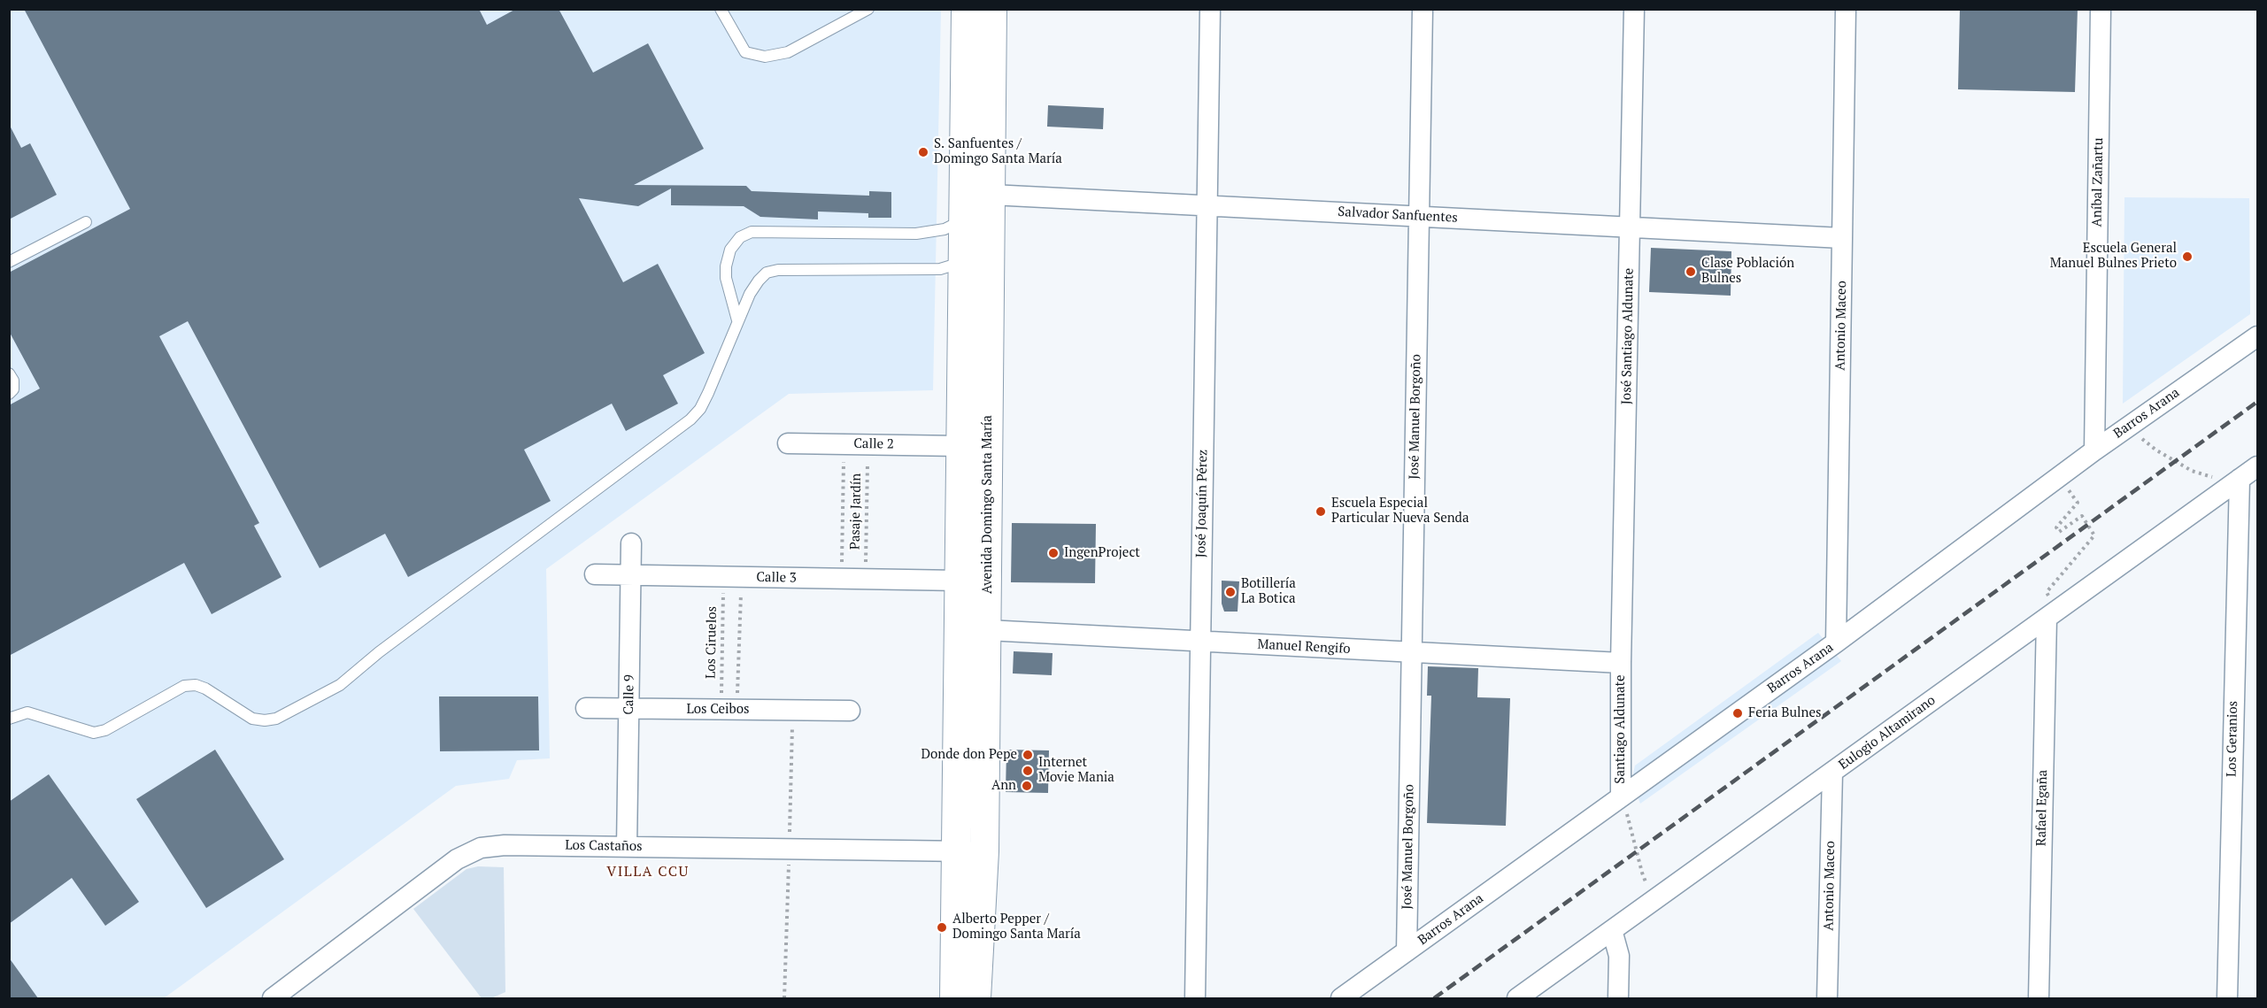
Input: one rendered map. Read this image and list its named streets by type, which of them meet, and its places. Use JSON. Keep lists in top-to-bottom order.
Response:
{
  "streets": {
    "main road": ["Avenida Domingo Santa María"],
    "street": [
      "Aníbal Zañartu",
      "Salvador Sanfuentes",
      "Antonio Maceo",
      "José Santiago Aldunate",
      "Barros Arana",
      "José Manuel Borgoño",
      "Calle 2",
      "José Joaquín Pérez",
      "Calle 3",
      "Manuel Rengifo",
      "Calle 9",
      "Los Ceibos",
      "Santiago Aldunate",
      "Eulogio Altamirano",
      "Los Geranios",
      "Rafael Egaña",
      "Los Castaños"
    ],
    "path": ["Pasaje Jardín", "Los Ciruelos"]
  },
  "crossings": [
    ["Aníbal Zañartu", "Barros Arana"],
    ["Salvador Sanfuentes", "Antonio Maceo"],
    ["Salvador Sanfuentes", "José Santiago Aldunate"],
    ["Salvador Sanfuentes", "José Manuel Borgoño"],
    ["Salvador Sanfuentes", "José Joaquín Pérez"],
    ["Salvador Sanfuentes", "Avenida Domingo Santa María"],
    ["Antonio Maceo", "Barros Arana"],
    ["Antonio Maceo", "Eulogio Altamirano"],
    ["José Santiago Aldunate", "Manuel Rengifo"],
    ["José Santiago Aldunate", "Santiago Aldunate"],
    ["Barros Arana", "José Manuel Borgoño"],
    ["Barros Arana", "Santiago Aldunate"],
    ["José Manuel Borgoño", "Manuel Rengifo"],
    ["Calle 2", "Avenida Domingo Santa María"],
    ["Calle 2", "Pasaje Jardín"],
    ["José Joaquín Pérez", "Manuel Rengifo"],
    ["Avenida Domingo Santa María", "Calle 3"],
    ["Avenida Domingo Santa María", "Manuel Rengifo"],
    ["Avenida Domingo Santa María", "Los Castaños"],
    ["Pasaje Jardín", "Calle 3"],
    ["Calle 3", "Los Ciruelos"],
    ["Calle 3", "Calle 9"],
    ["Los Ciruelos", "Los Ceibos"],
    ["Manuel Rengifo", "Santiago Aldunate"],
    ["Calle 9", "Los Ceibos"],
    ["Calle 9", "Los Castaños"],
    ["Eulogio Altamirano", "Los Geranios"],
    ["Eulogio Altamirano", "Rafael Egaña"]
  ],
  "districts": ["VILLA CCU"],
  "places": [
    "S. Sanfuentes / Domingo Santa María",
    "Escuela General Manuel Bulnes Prieto",
    "Clase Población Bulnes",
    "Escuela Especial Particular Nueva Senda",
    "IngenProject",
    "Botillería La Botica",
    "Feria Bulnes",
    "Donde don Pepe",
    "Internet Movie Mania",
    "Ann",
    "Alberto Pepper / Domingo Santa María"
  ]
}
